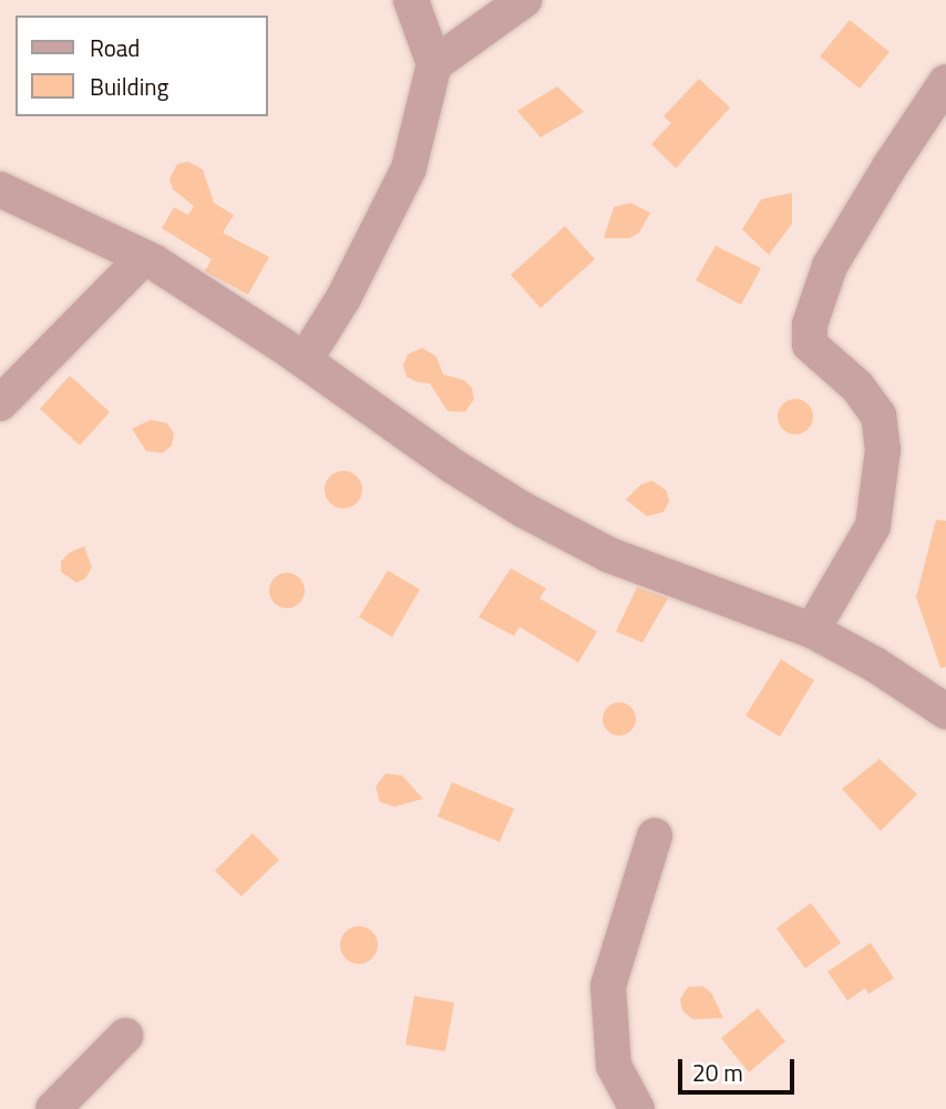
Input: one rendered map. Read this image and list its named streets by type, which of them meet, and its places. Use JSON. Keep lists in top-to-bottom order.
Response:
{
  "legend": ["Road", "Building"],
  "scale_bar": "20 m"
}
